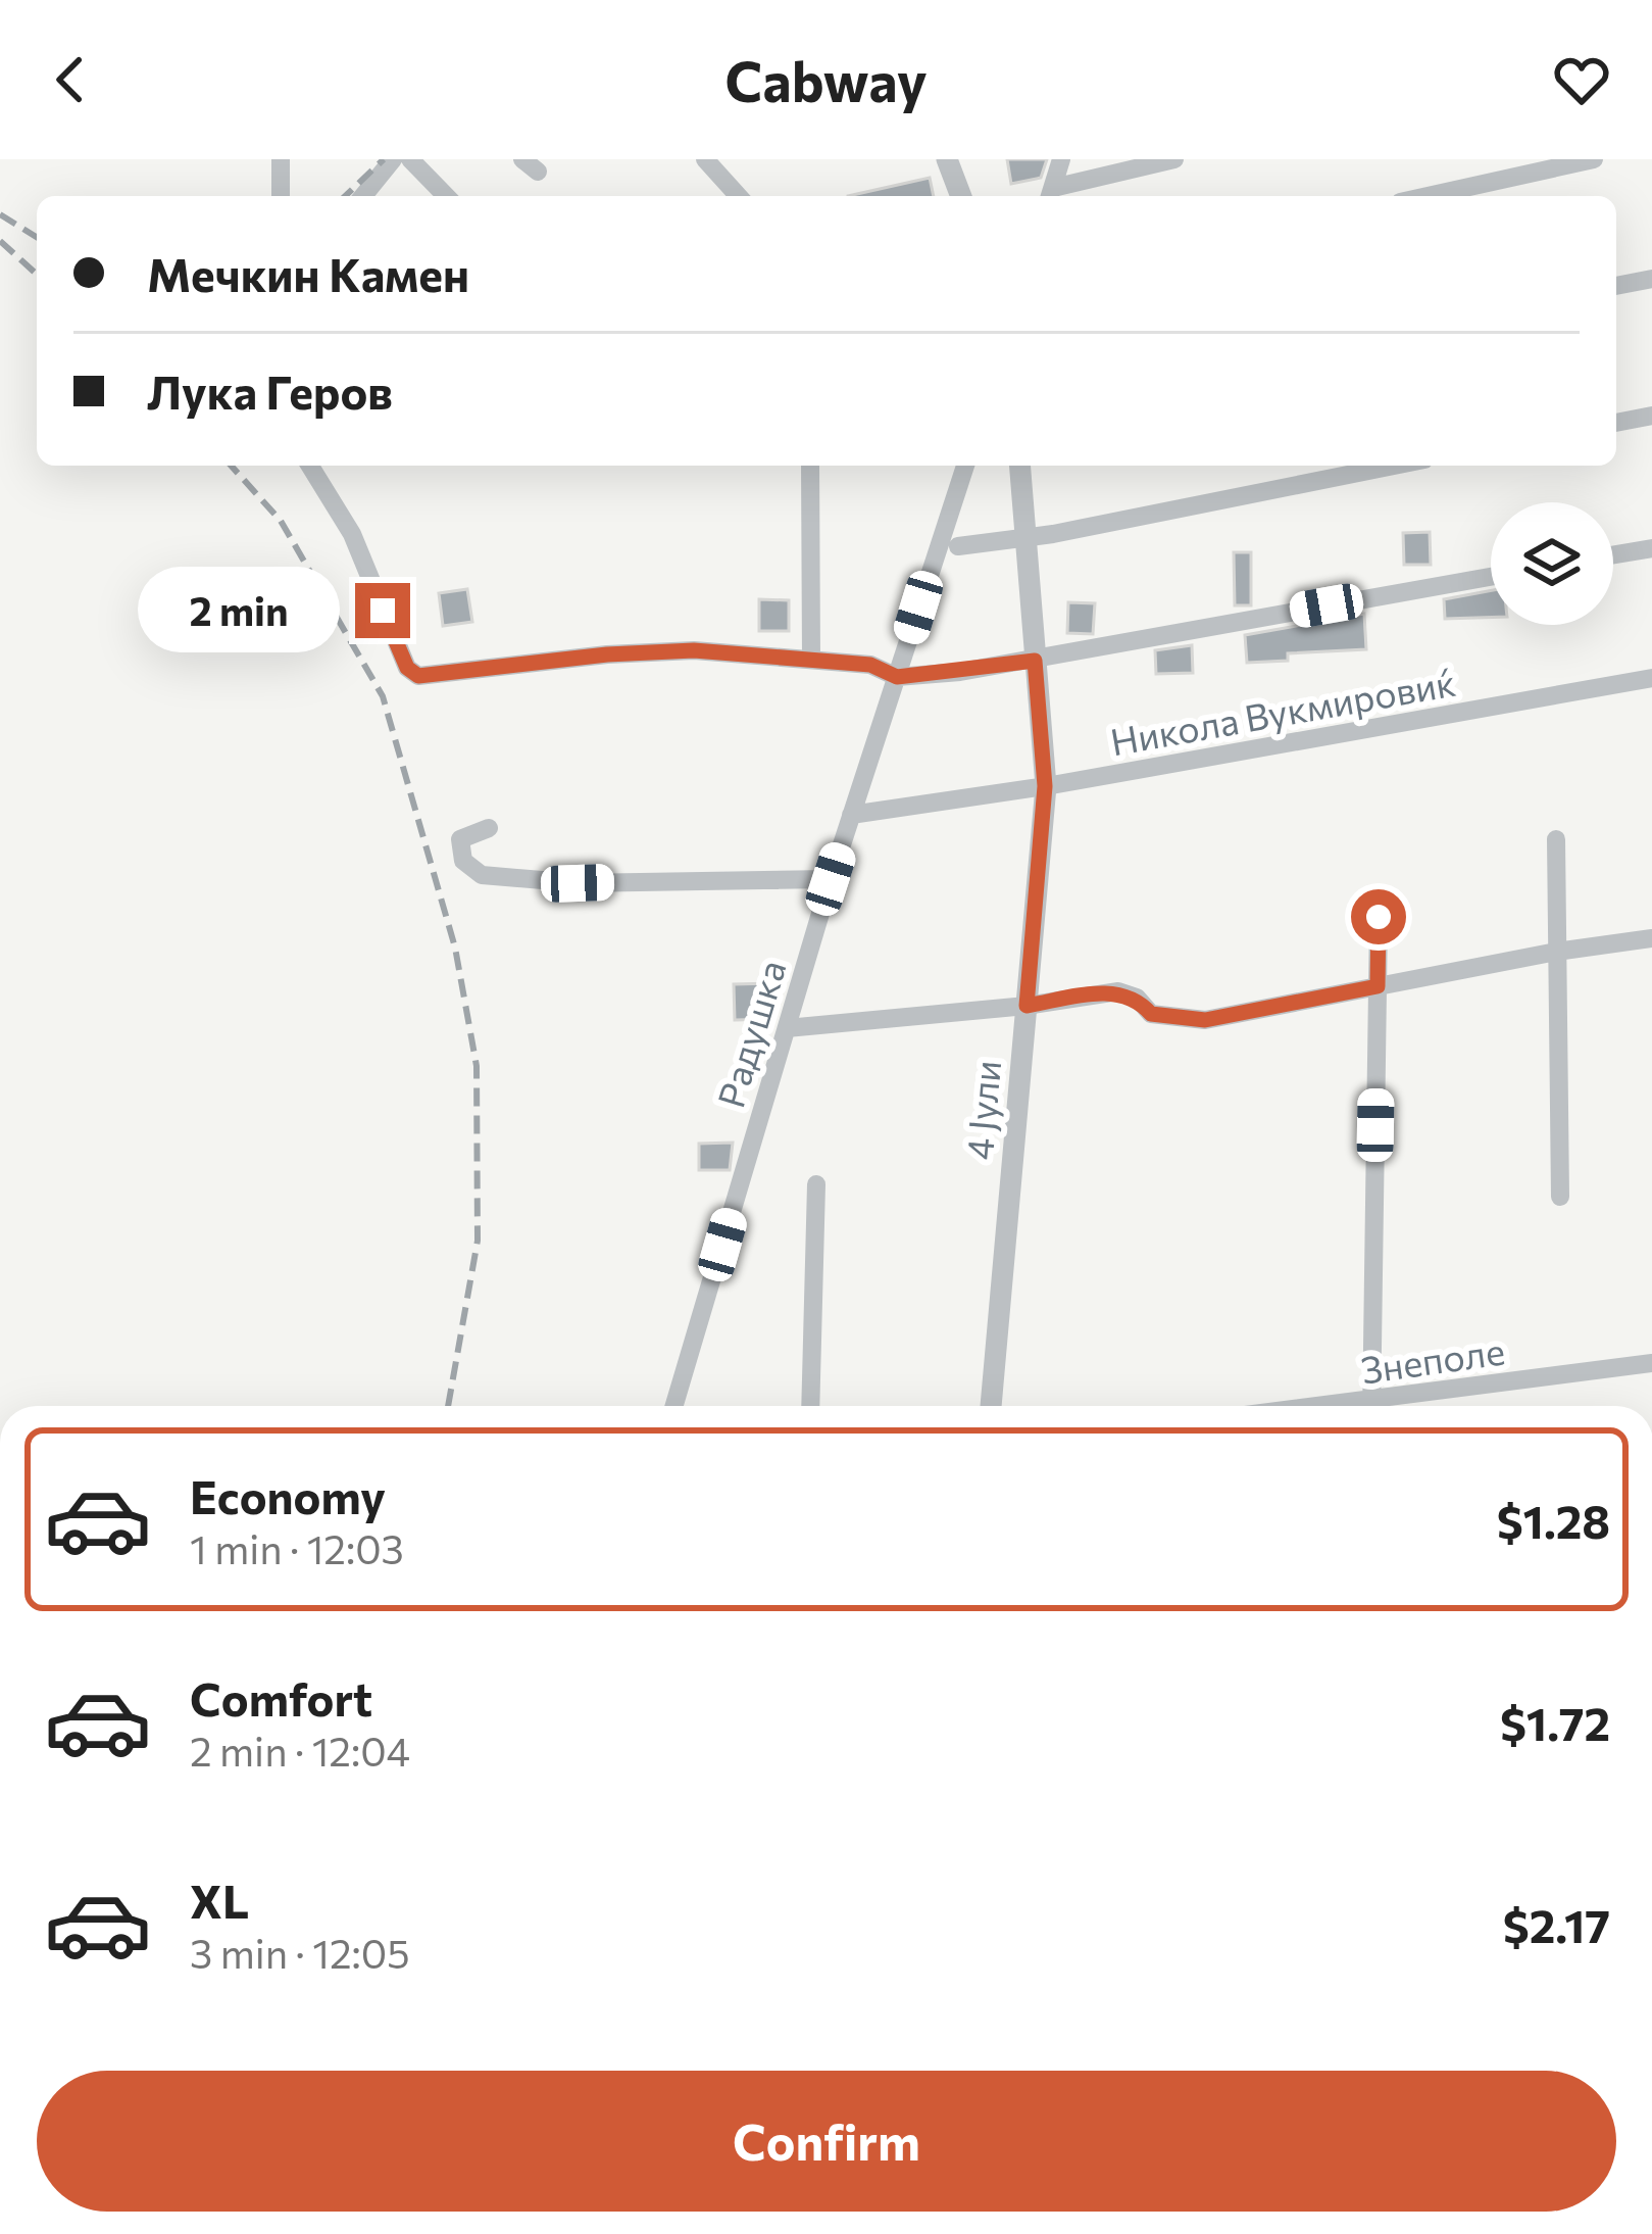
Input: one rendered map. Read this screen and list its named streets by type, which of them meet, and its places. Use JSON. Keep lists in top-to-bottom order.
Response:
{
  "streets": {
    "street": [
      "Никола Вукмировиќ",
      "Радушка",
      "4 Јули",
      "Знеполе"
    ]
  },
  "crossings": [
    ["Никола Вукмировиќ", "Радушка"],
    ["Никола Вукмировиќ", "4 Јули"]
  ],
  "page": {
    "header": "Cabway",
    "banner": ["Мечкин Камен", "Лука Геров"],
    "bubble": "2 min",
    "list": [
      {
        "name": "Economy",
        "note": "1 min · 12:03",
        "value": "$1.28"
      },
      {
        "name": "Comfort",
        "note": "2 min · 12:04",
        "value": "$1.72"
      },
      {
        "name": "XL",
        "note": "3 min · 12:05",
        "value": "$2.17"
      }
    ],
    "buttons": "Confirm"
  }
}
